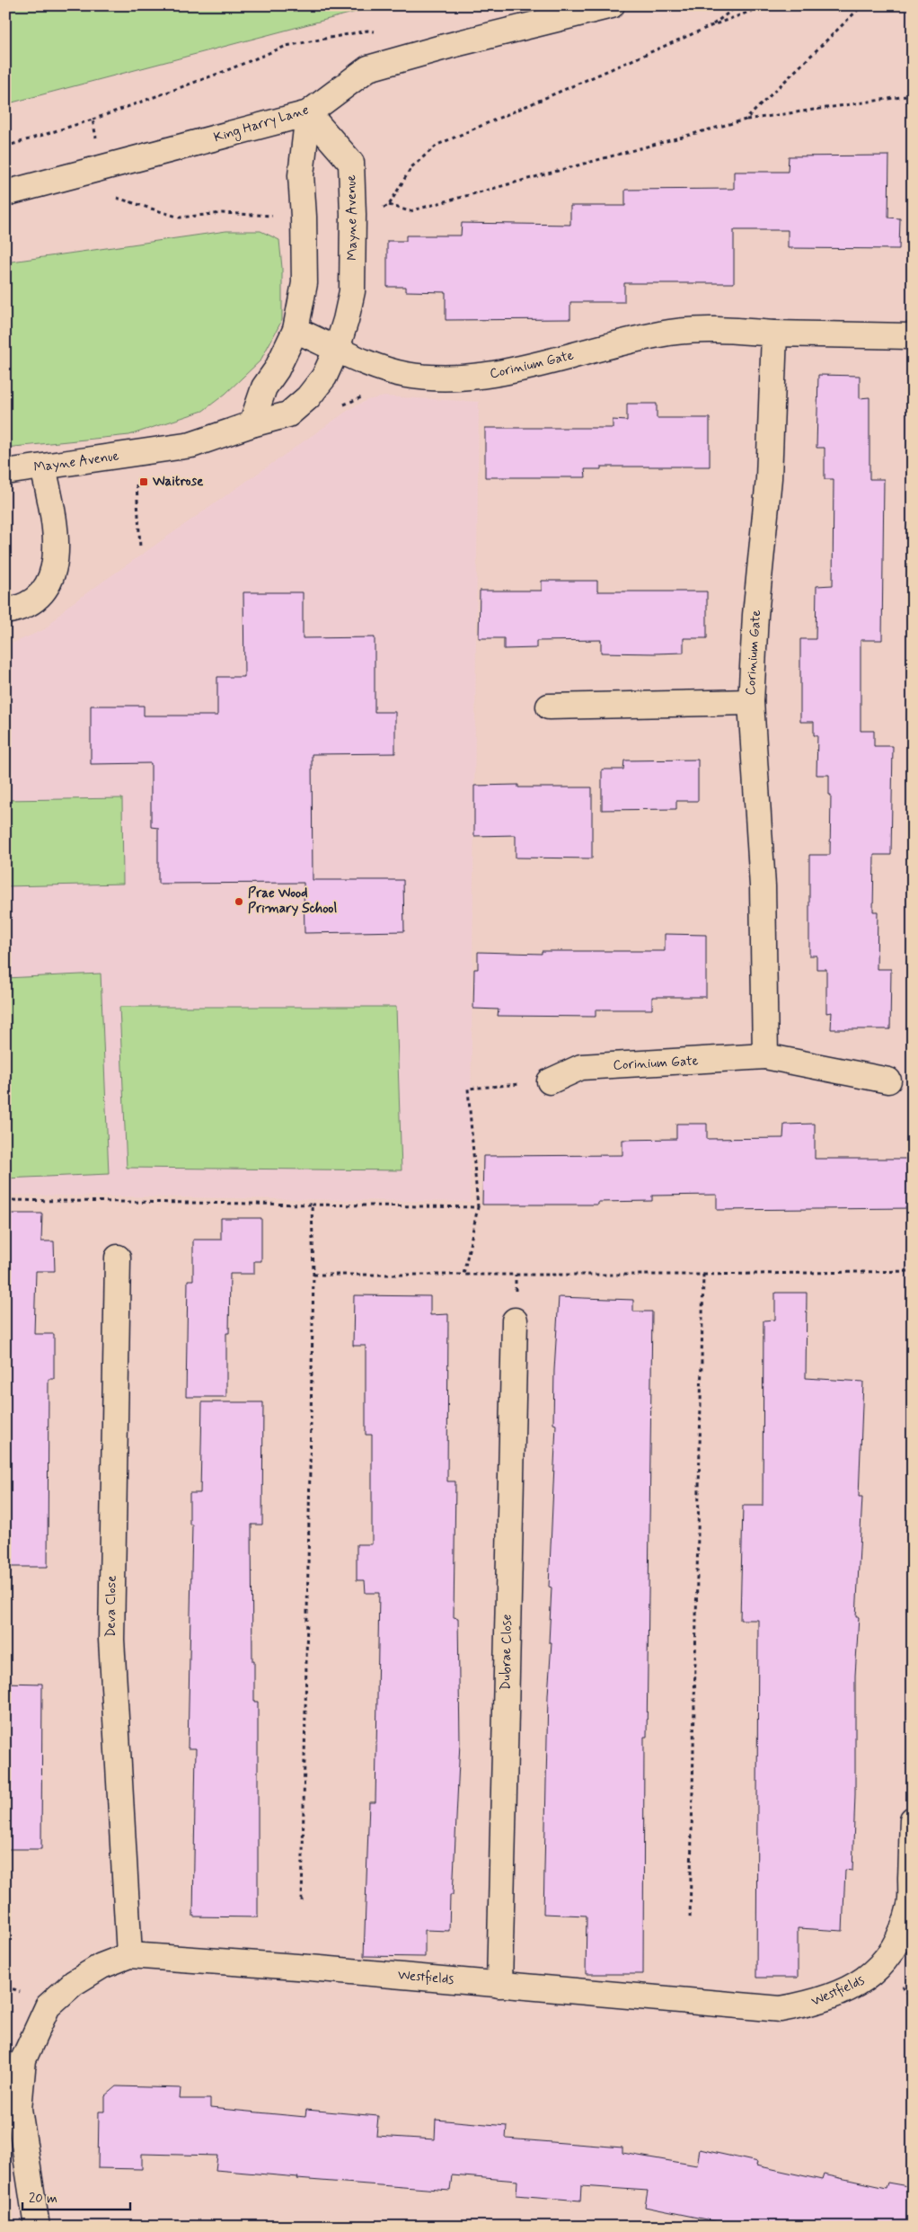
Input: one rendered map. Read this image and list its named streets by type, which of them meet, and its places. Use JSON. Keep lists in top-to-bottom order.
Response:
{
  "streets": {
    "street": [
      "King Harry Lane",
      "Mayne Avenue",
      "Corinium Gate",
      "Deva Close",
      "Dubrae Close",
      "Westfields"
    ]
  },
  "crossings": [
    ["King Harry Lane", "Mayne Avenue"],
    ["Mayne Avenue", "Corinium Gate"],
    ["Deva Close", "Westfields"],
    ["Dubrae Close", "Westfields"]
  ],
  "places": {
    "transit": ["Waitrose"],
    "other": ["Prae Wood Primary School"]
  },
  "scale_bar": "20 m"
}
